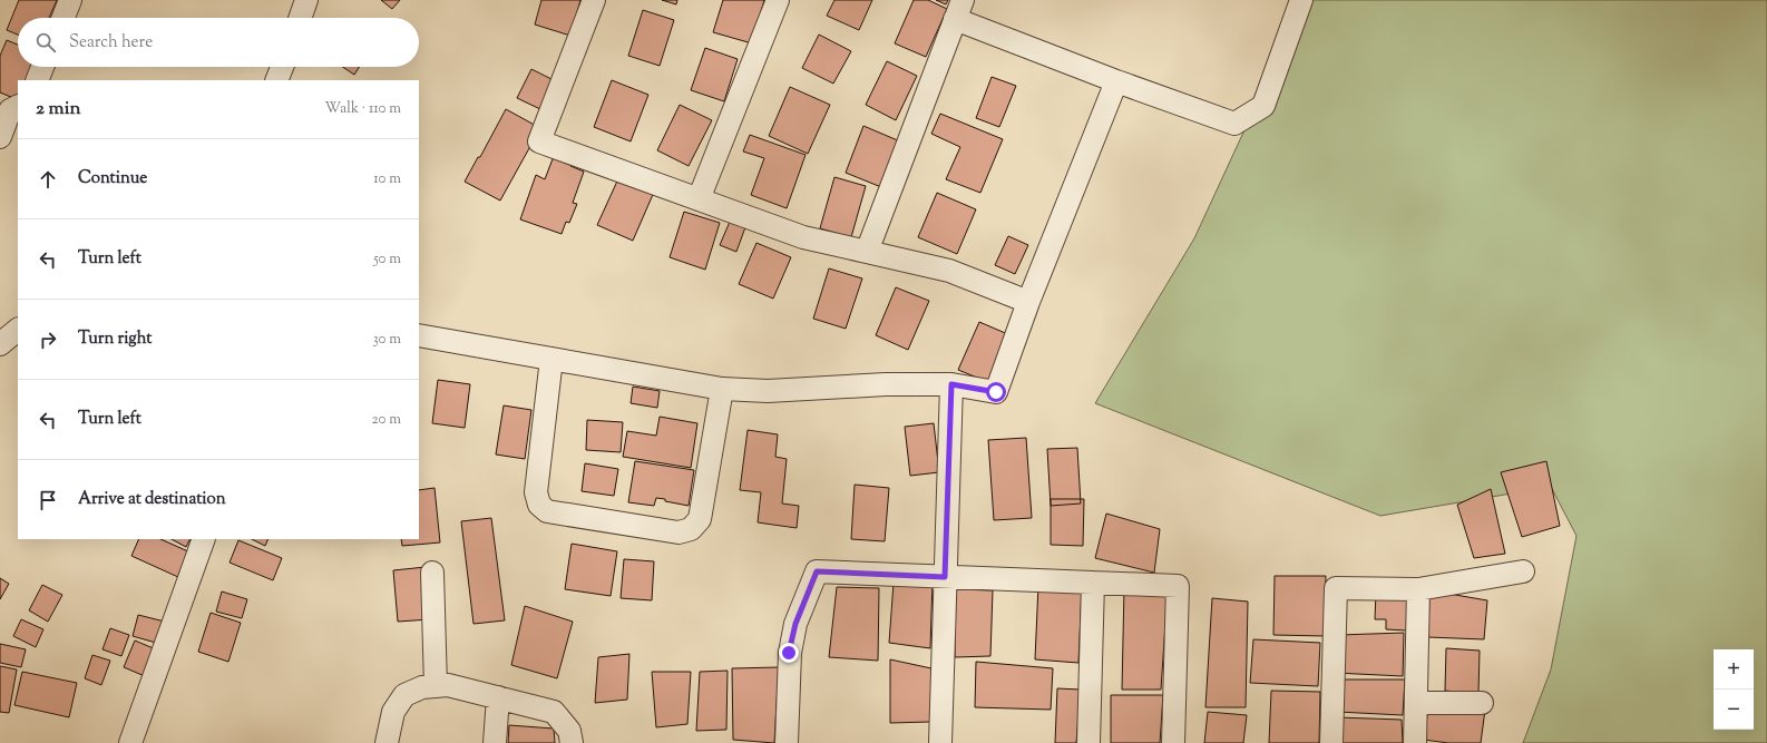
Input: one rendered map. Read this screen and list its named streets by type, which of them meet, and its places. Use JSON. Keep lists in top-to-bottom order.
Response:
{
  "page": {
    "search": "Search here",
    "heading": ["2 min", "Walk · 110 m"],
    "list": [
      ["Continue", "10 m"],
      ["Turn left", "50 m"],
      ["Turn right", "30 m"],
      ["Turn left", "20 m"],
      "Arrive at destination"
    ],
    "map_buttons": ["+", "−"]
  }
}
